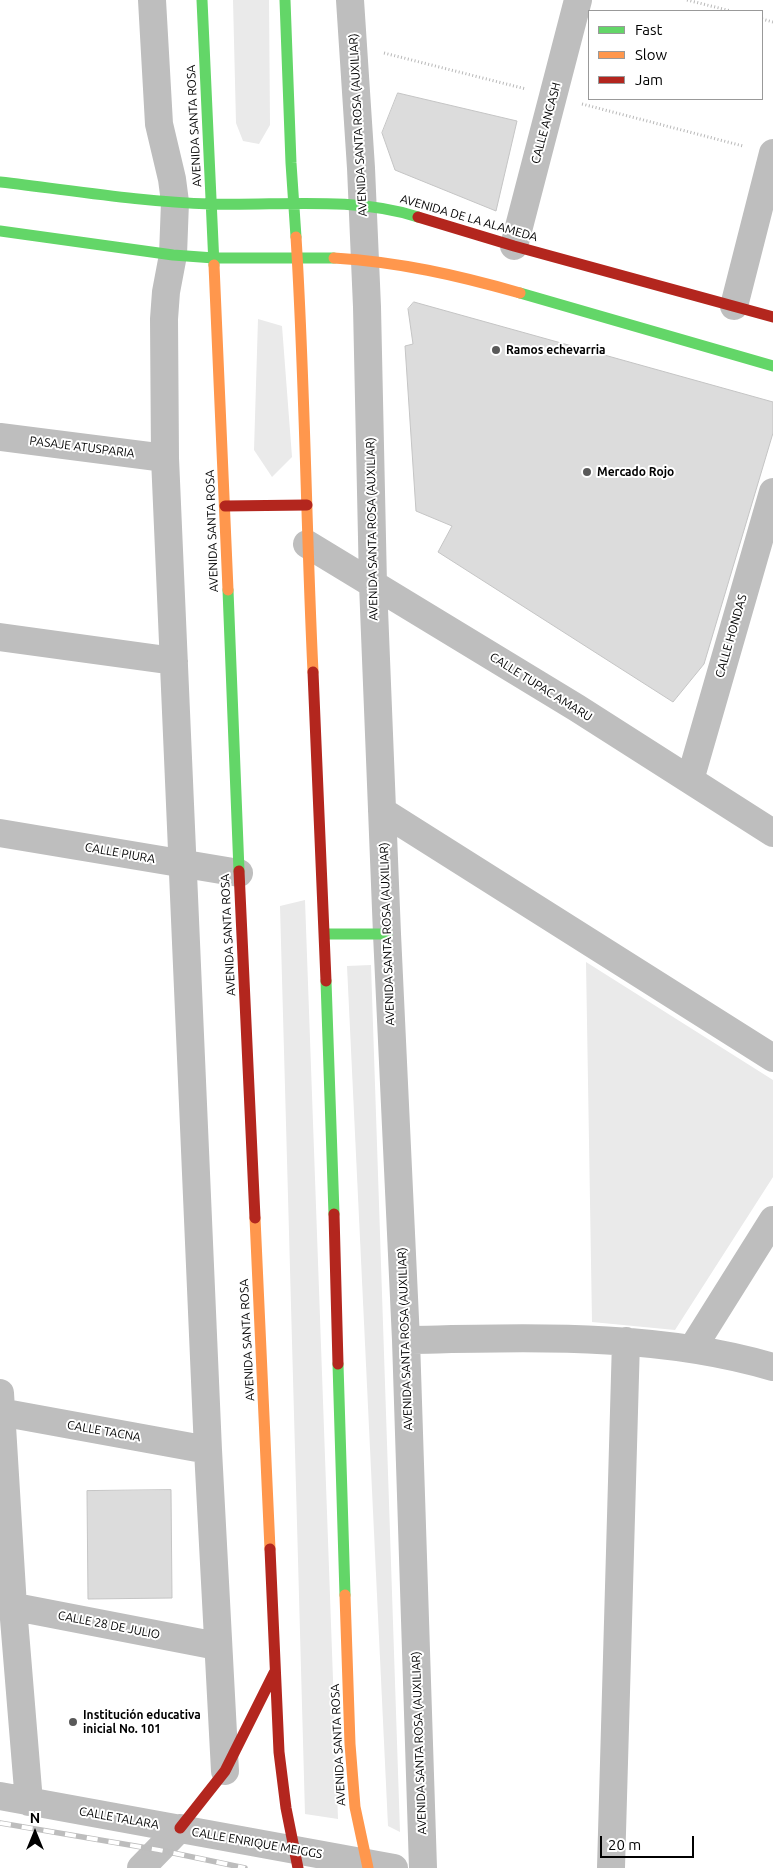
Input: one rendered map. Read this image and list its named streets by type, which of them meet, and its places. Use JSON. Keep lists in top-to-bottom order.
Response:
{
  "streets": {
    "main road": ["AVENIDA SANTA ROSA", "AVENIDA DE LA ALAMEDA"],
    "street": [
      "CALLE ANCASH",
      "AVENIDA SANTA ROSA (AUXILIAR)",
      "PASAJE ATUSPARIA",
      "CALLE HONDAS",
      "CALLE TUPAC AMARU",
      "CALLE PIURA",
      "CALLE TACNA",
      "CALLE 28 DE JULIO",
      "CALLE TALARA",
      "CALLE ENRIQUE MEIGGS"
    ]
  },
  "crossings": [
    ["CALLE ANCASH", "AVENIDA DE LA ALAMEDA"],
    ["AVENIDA SANTA ROSA (AUXILIAR)", "AVENIDA DE LA ALAMEDA"],
    ["AVENIDA SANTA ROSA (AUXILIAR)", "CALLE TUPAC AMARU"],
    ["AVENIDA SANTA ROSA", "AVENIDA DE LA ALAMEDA"],
    ["AVENIDA SANTA ROSA", "CALLE TUPAC AMARU"],
    ["AVENIDA SANTA ROSA", "CALLE PIURA"],
    ["AVENIDA SANTA ROSA", "CALLE ENRIQUE MEIGGS"],
    ["CALLE HONDAS", "CALLE TUPAC AMARU"],
    ["CALLE TALARA", "CALLE ENRIQUE MEIGGS"]
  ],
  "places": ["Ramos echevarria", "Mercado Rojo", "Institución educativa inicial No. 101"],
  "legend": ["Fast", "Slow", "Jam"],
  "scale_bar": "20 m",
  "north": "top"
}
